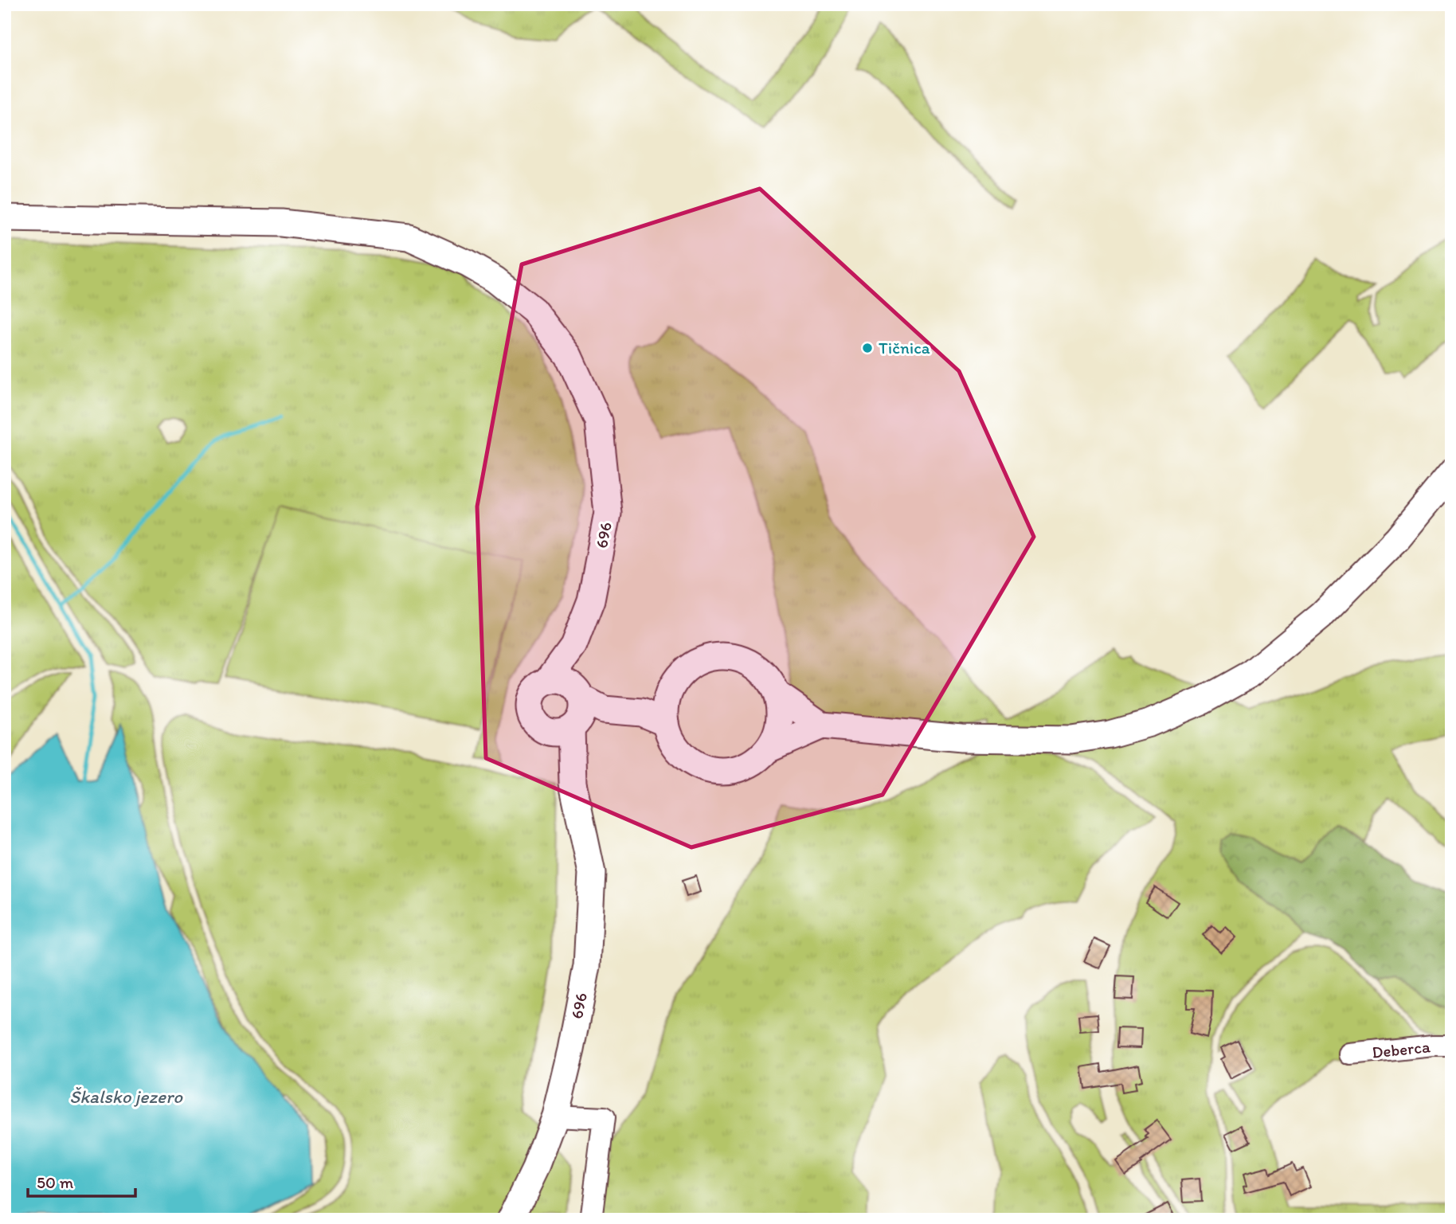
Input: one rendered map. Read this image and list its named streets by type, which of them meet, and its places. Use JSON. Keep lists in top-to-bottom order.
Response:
{
  "streets": {
    "main road": ["696"],
    "street": ["Deberca"]
  },
  "water": ["Škalsko jezero"],
  "places": ["Tičnica"],
  "scale_bar": "50 m"
}
